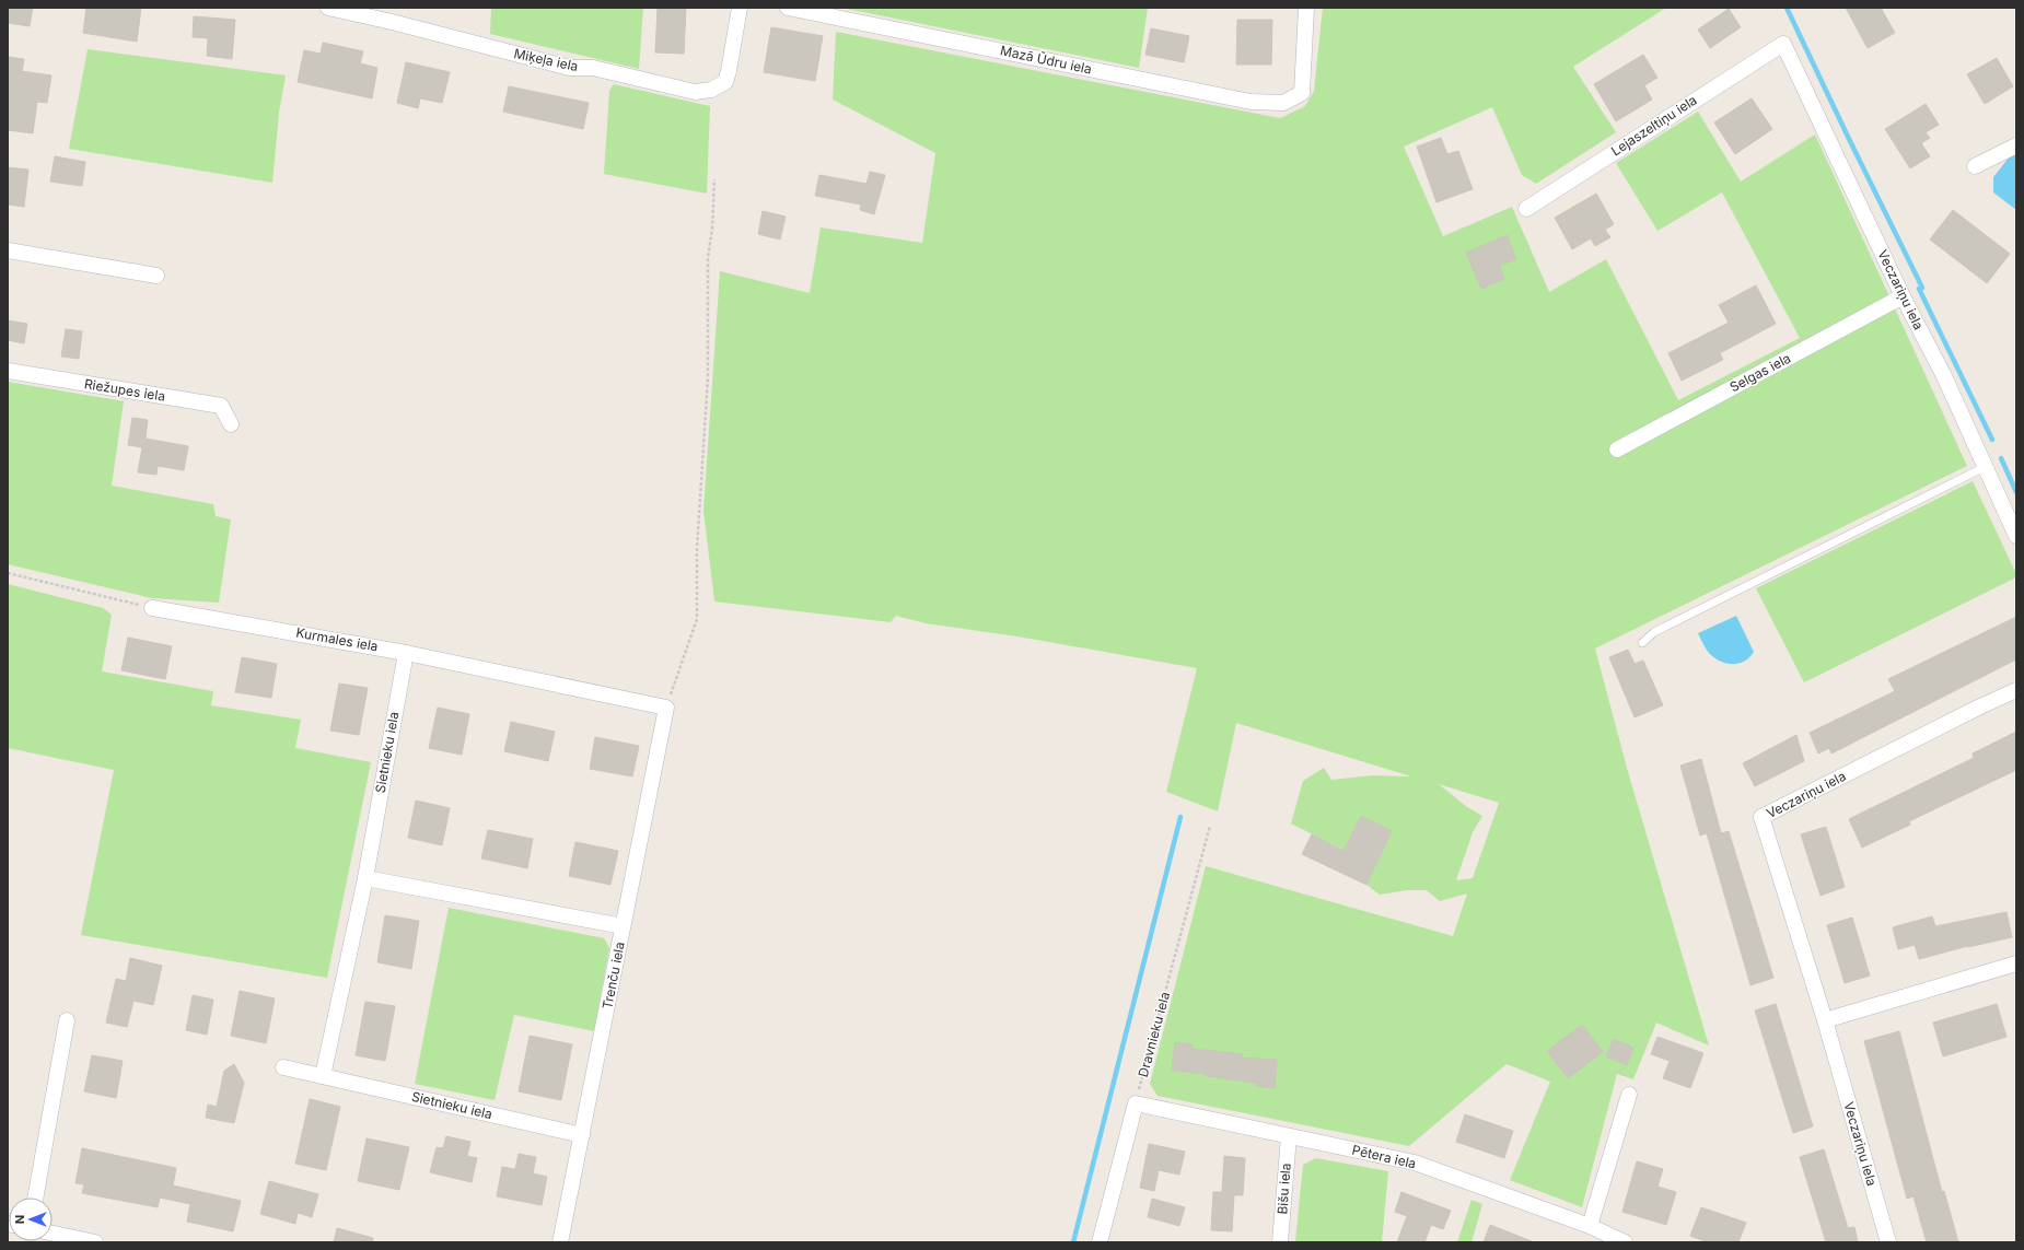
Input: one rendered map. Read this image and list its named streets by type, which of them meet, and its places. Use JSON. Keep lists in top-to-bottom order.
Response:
{
  "streets": {
    "street": [
      "Miķeļa iela",
      "Mazā Ūdru iela",
      "Lejaszeltiņu iela",
      "Veczariņu iela",
      "Selgas iela",
      "Riežupes iela",
      "Kurmales iela",
      "Sietnieku iela",
      "Trenču iela",
      "Pētera iela",
      "Bišu iela"
    ],
    "path": ["Dravnieku iela"]
  },
  "crossings": [
    ["Lejaszeltiņu iela", "Veczariņu iela"],
    ["Veczariņu iela", "Selgas iela"],
    ["Kurmales iela", "Sietnieku iela"],
    ["Kurmales iela", "Trenču iela"],
    ["Sietnieku iela", "Trenču iela"],
    ["Dravnieku iela", "Pētera iela"],
    ["Pētera iela", "Bišu iela"]
  ],
  "north": "left"
}
